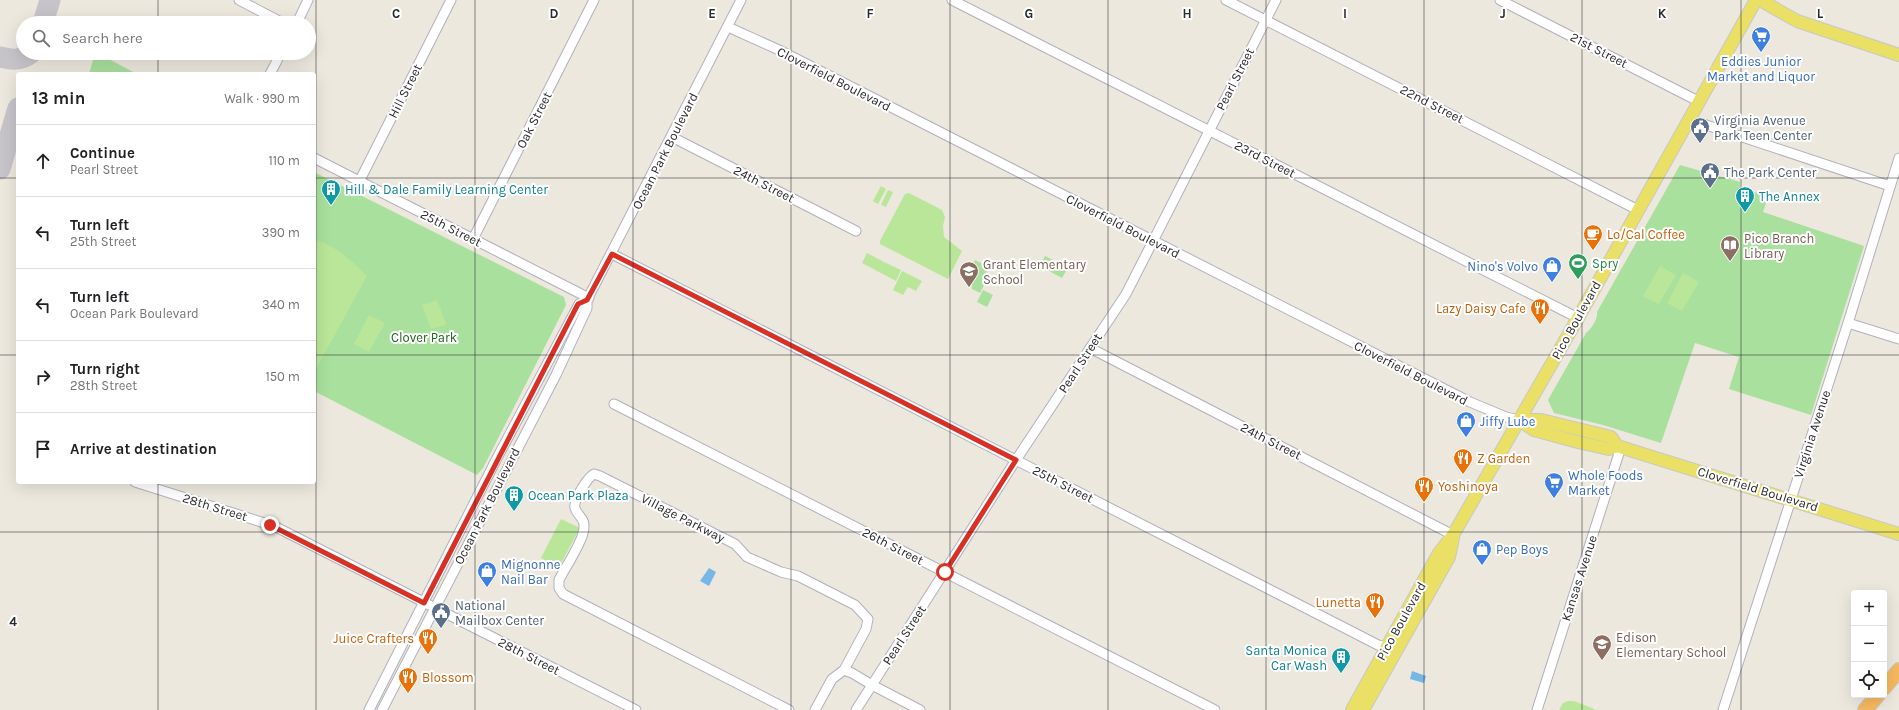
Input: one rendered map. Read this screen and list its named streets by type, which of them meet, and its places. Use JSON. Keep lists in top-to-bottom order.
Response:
{
  "streets": {
    "main road": ["Cloverfield Boulevard", "Pico Boulevard"],
    "street": [
      "21st Street",
      "Pearl Street",
      "Hill Street",
      "22nd Street",
      "Oak Street",
      "Ocean Park Boulevard",
      "23rd Street",
      "24th Street",
      "25th Street",
      "Virginia Avenue",
      "28th Street",
      "Village Parkway",
      "26th Street",
      "Kansas Avenue"
    ]
  },
  "crossings": [
    ["21st Street", "Pico Boulevard"],
    ["Cloverfield Boulevard", "Pearl Street"],
    ["Cloverfield Boulevard", "Ocean Park Boulevard"],
    ["Cloverfield Boulevard", "Pico Boulevard"],
    ["Cloverfield Boulevard", "Virginia Avenue"],
    ["Cloverfield Boulevard", "Kansas Avenue"],
    ["Pearl Street", "22nd Street"],
    ["Pearl Street", "23rd Street"],
    ["Pearl Street", "24th Street"],
    ["Pearl Street", "25th Street"],
    ["Pearl Street", "26th Street"],
    ["Hill Street", "25th Street"],
    ["22nd Street", "Pico Boulevard"],
    ["Oak Street", "25th Street"],
    ["Ocean Park Boulevard", "24th Street"],
    ["Ocean Park Boulevard", "25th Street"],
    ["Ocean Park Boulevard", "28th Street"],
    ["23rd Street", "Pico Boulevard"],
    ["24th Street", "Pico Boulevard"],
    ["25th Street", "Pico Boulevard"]
  ],
  "parks": ["Clover Park"],
  "places": {
    "supermarket": ["Eddies Junior Market and Liquor", "Whole Foods Market"],
    "public building": ["Virginia Avenue Park Teen Center", "The Park Center", "National Mailbox Center"],
    "building": [
      "Hill & Dale Family Learning Center",
      "The Annex",
      "Ocean Park Plaza",
      "Santa Monica Car Wash"
    ],
    "cafe": ["Lo/Cal Coffee"],
    "library": ["Pico Branch Library"],
    "sports": ["Spry"],
    "shop": [
      "Nino's Volvo",
      "Jiffy Lube",
      "Pep Boys",
      "Mignonne Nail Bar"
    ],
    "school or university": ["Grant Elementary School", "Edison Elementary School"],
    "restaurant": [
      "Lazy Daisy Cafe",
      "Z Garden",
      "Yoshinoya",
      "Lunetta",
      "Juice Crafters",
      "Blossom"
    ]
  },
  "page": {
    "search": "Search here",
    "heading": ["13 min", "Walk · 990 m"],
    "list": [
      ["Continue", "Pearl Street", "110 m"],
      ["Turn left", "25th Street", "390 m"],
      ["Turn left", "Ocean Park Boulevard", "340 m"],
      ["Turn right", "28th Street", "150 m"],
      "Arrive at destination"
    ],
    "map_buttons": ["+", "−"]
  },
  "grid": {
    "columns": [
      "C",
      "D",
      "E",
      "F",
      "G",
      "H",
      "I",
      "J",
      "K",
      "L"
    ],
    "rows": ["4"]
  }
}
